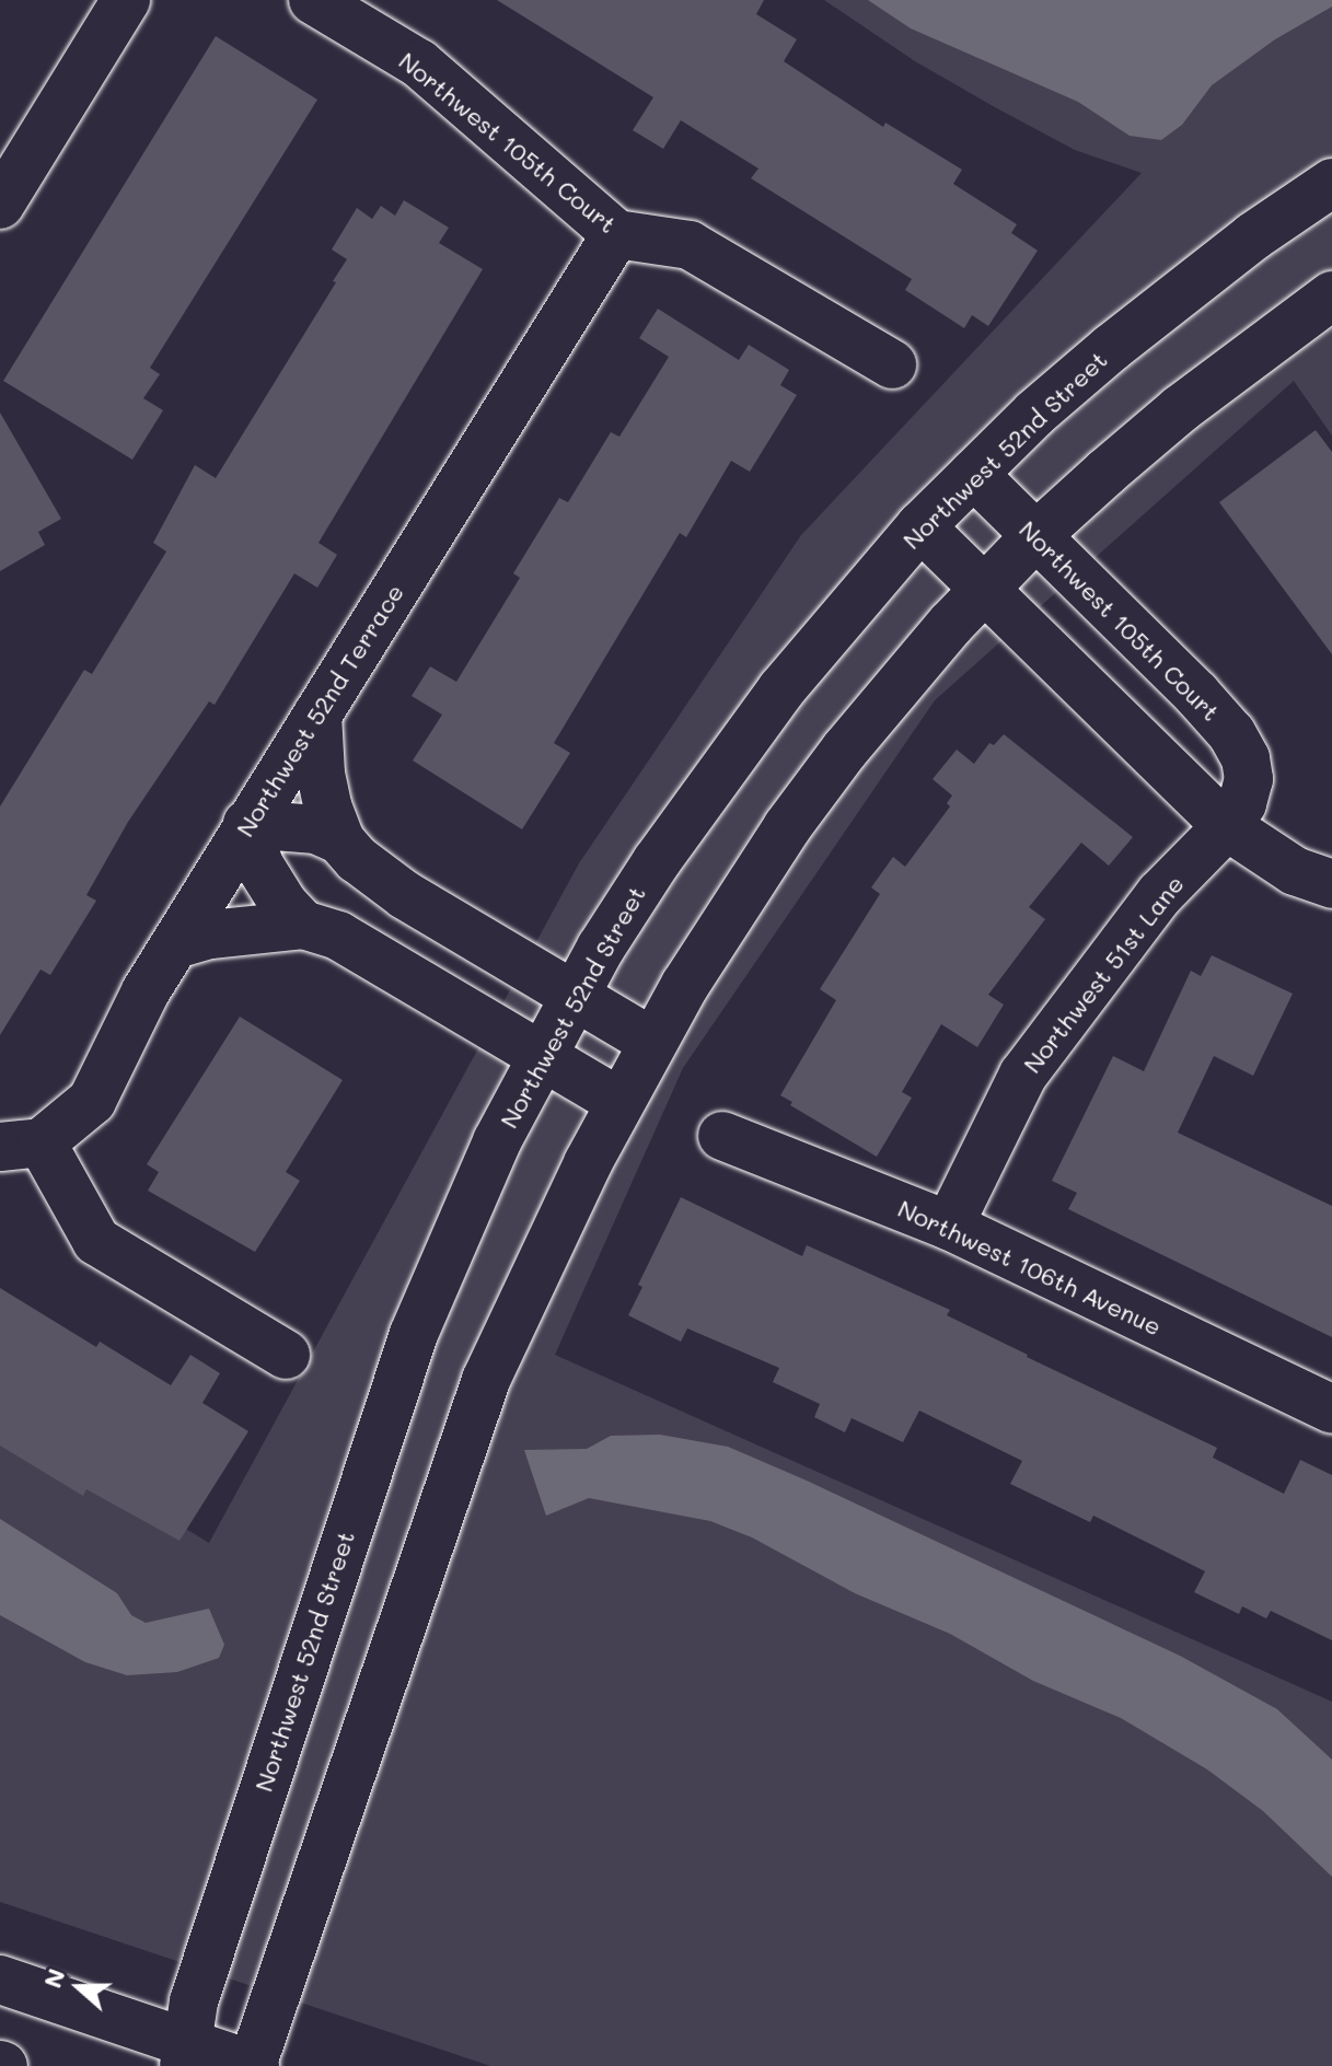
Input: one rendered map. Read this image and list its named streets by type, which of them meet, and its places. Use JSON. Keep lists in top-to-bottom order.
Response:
{
  "streets": {
    "street": [
      "Northwest 105th Court",
      "Northwest 52nd Street",
      "Northwest 52nd Terrace",
      "Northwest 51st Lane",
      "Northwest 106th Avenue"
    ]
  },
  "crossings": [
    ["Northwest 105th Court", "Northwest 52nd Street"],
    ["Northwest 105th Court", "Northwest 52nd Terrace"],
    ["Northwest 105th Court", "Northwest 51st Lane"],
    ["Northwest 51st Lane", "Northwest 106th Avenue"]
  ],
  "north": "left"
}
